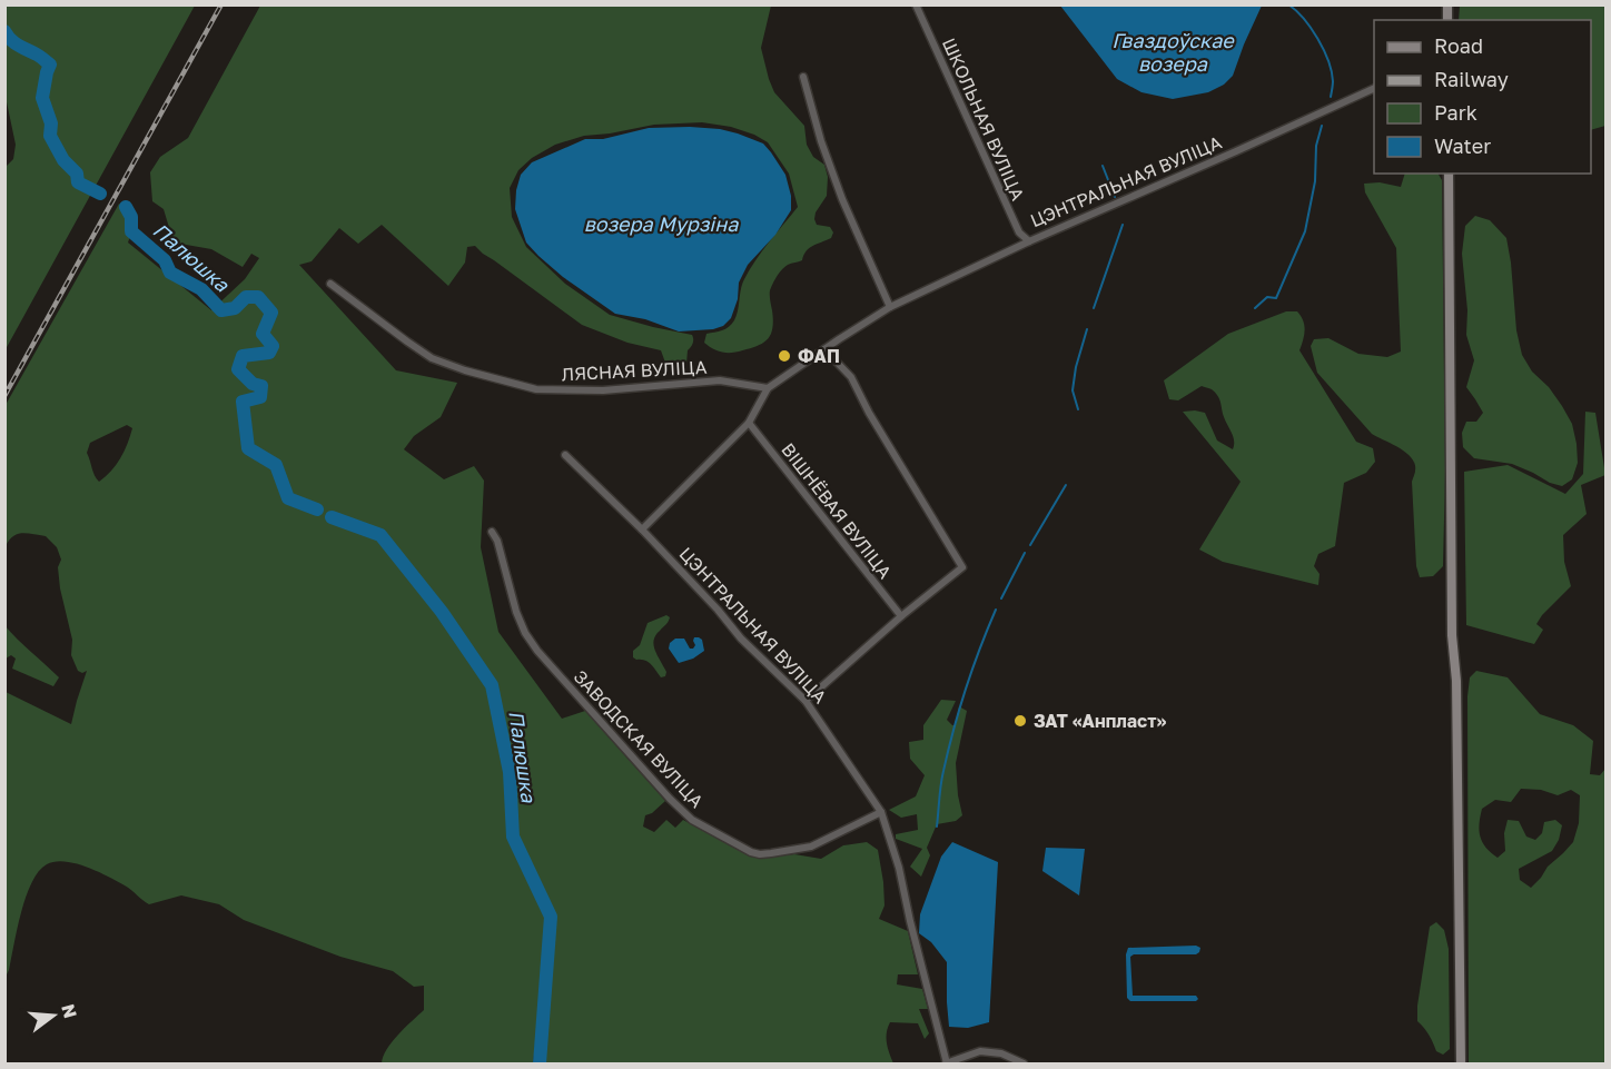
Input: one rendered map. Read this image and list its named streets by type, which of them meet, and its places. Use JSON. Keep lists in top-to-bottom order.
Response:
{
  "streets": {
    "street": [
      "ШКОЛЬНАЯ ВУЛІЦА",
      "ЦЭНТРАЛЬНАЯ ВУЛІЦА",
      "ЛЯСНАЯ ВУЛІЦА",
      "ВІШНЁВАЯ ВУЛІЦА",
      "ЗАВОДСКАЯ ВУЛІЦА"
    ]
  },
  "crossings": [
    ["ШКОЛЬНАЯ ВУЛІЦА", "ЦЭНТРАЛЬНАЯ ВУЛІЦА"],
    ["ЦЭНТРАЛЬНАЯ ВУЛІЦА", "ЛЯСНАЯ ВУЛІЦА"],
    ["ЦЭНТРАЛЬНАЯ ВУЛІЦА", "ВІШНЁВАЯ ВУЛІЦА"],
    ["ЦЭНТРАЛЬНАЯ ВУЛІЦА", "ЗАВОДСКАЯ ВУЛІЦА"]
  ],
  "water": ["Гваздоўскае возера", "возера Мурзіна", "Палюшка"],
  "places": ["ФАП", "ЗАТ «Анпласт»"],
  "legend": [
    "Road",
    "Railway",
    "Park",
    "Water"
  ],
  "north": "right"
}
